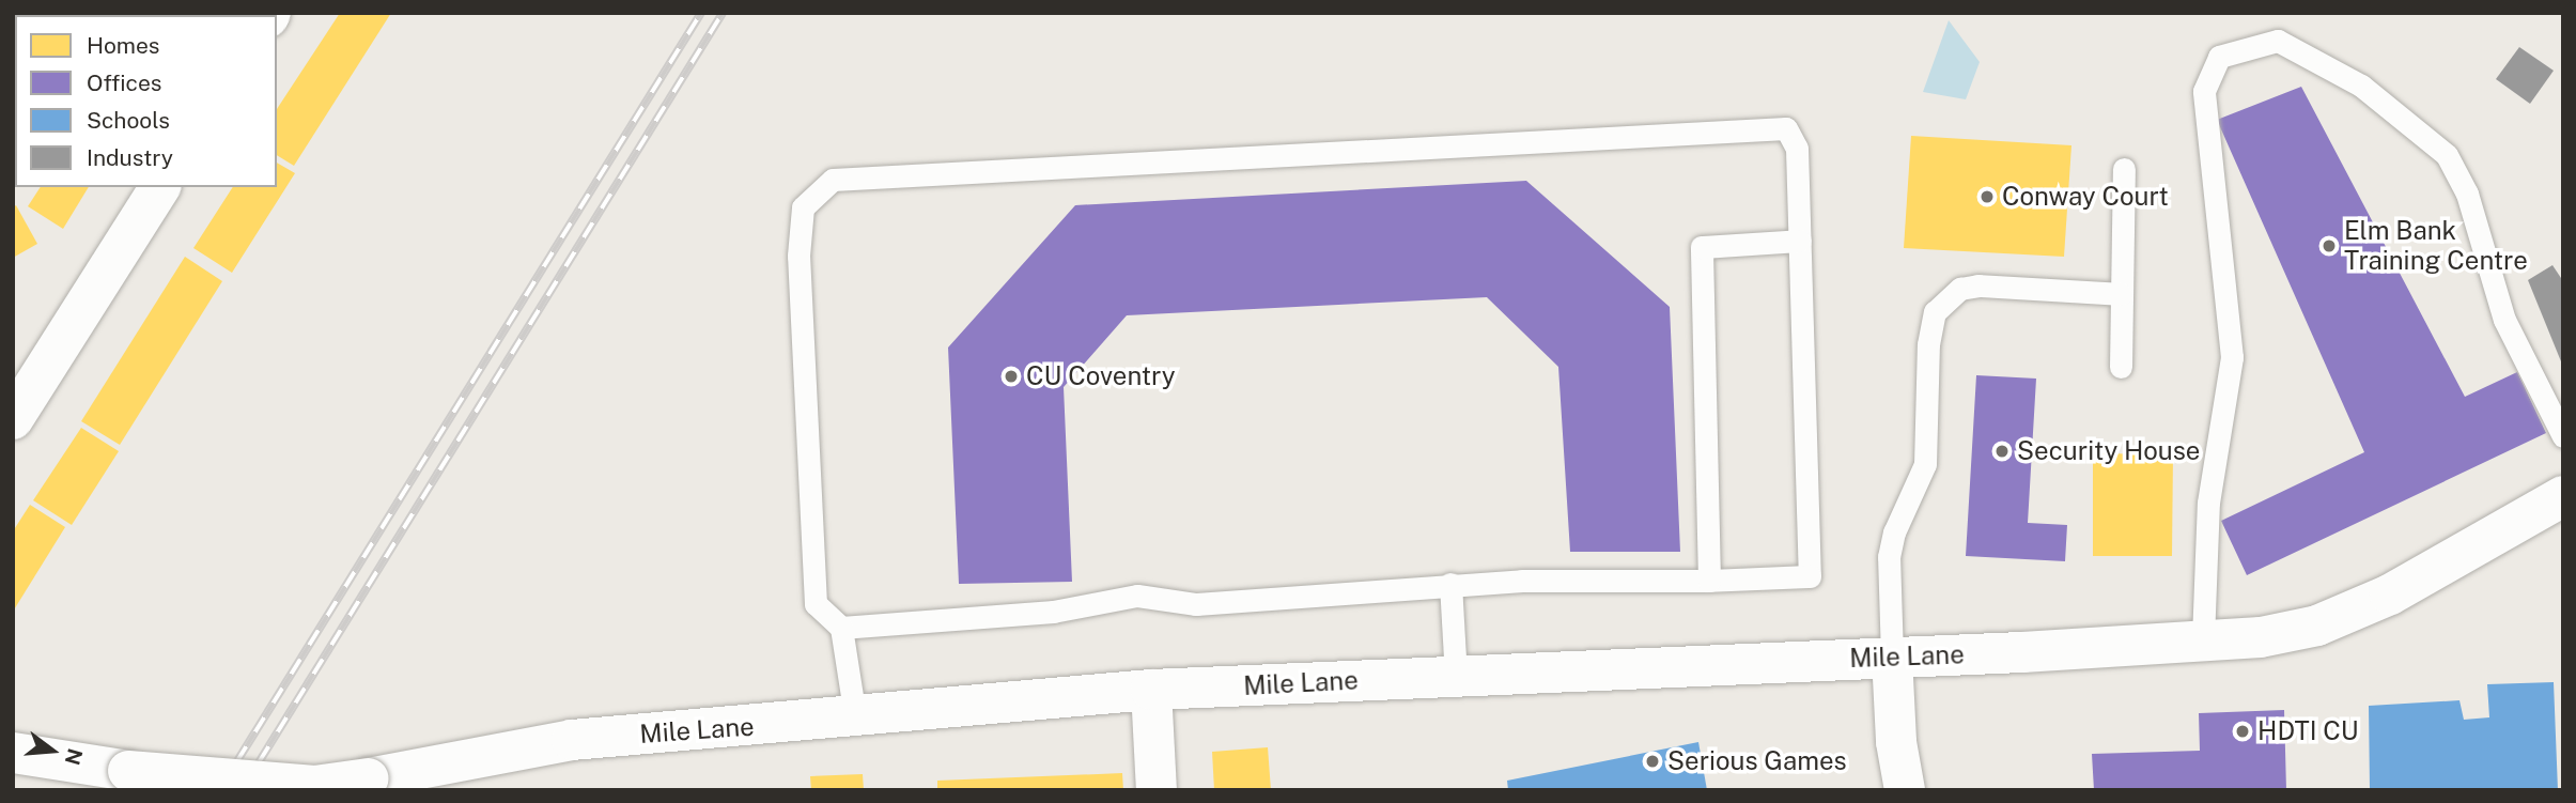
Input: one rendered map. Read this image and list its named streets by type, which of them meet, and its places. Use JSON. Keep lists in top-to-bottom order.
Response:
{
  "streets": {
    "street": ["Mile Lane"]
  },
  "places": [
    "Conway Court",
    "Elm Bank Training Centre",
    "CU Coventry",
    "Security House",
    "HDTI CU",
    "Serious Games"
  ],
  "legend": [
    "Homes",
    "Offices",
    "Schools",
    "Industry"
  ],
  "north": "right"
}
